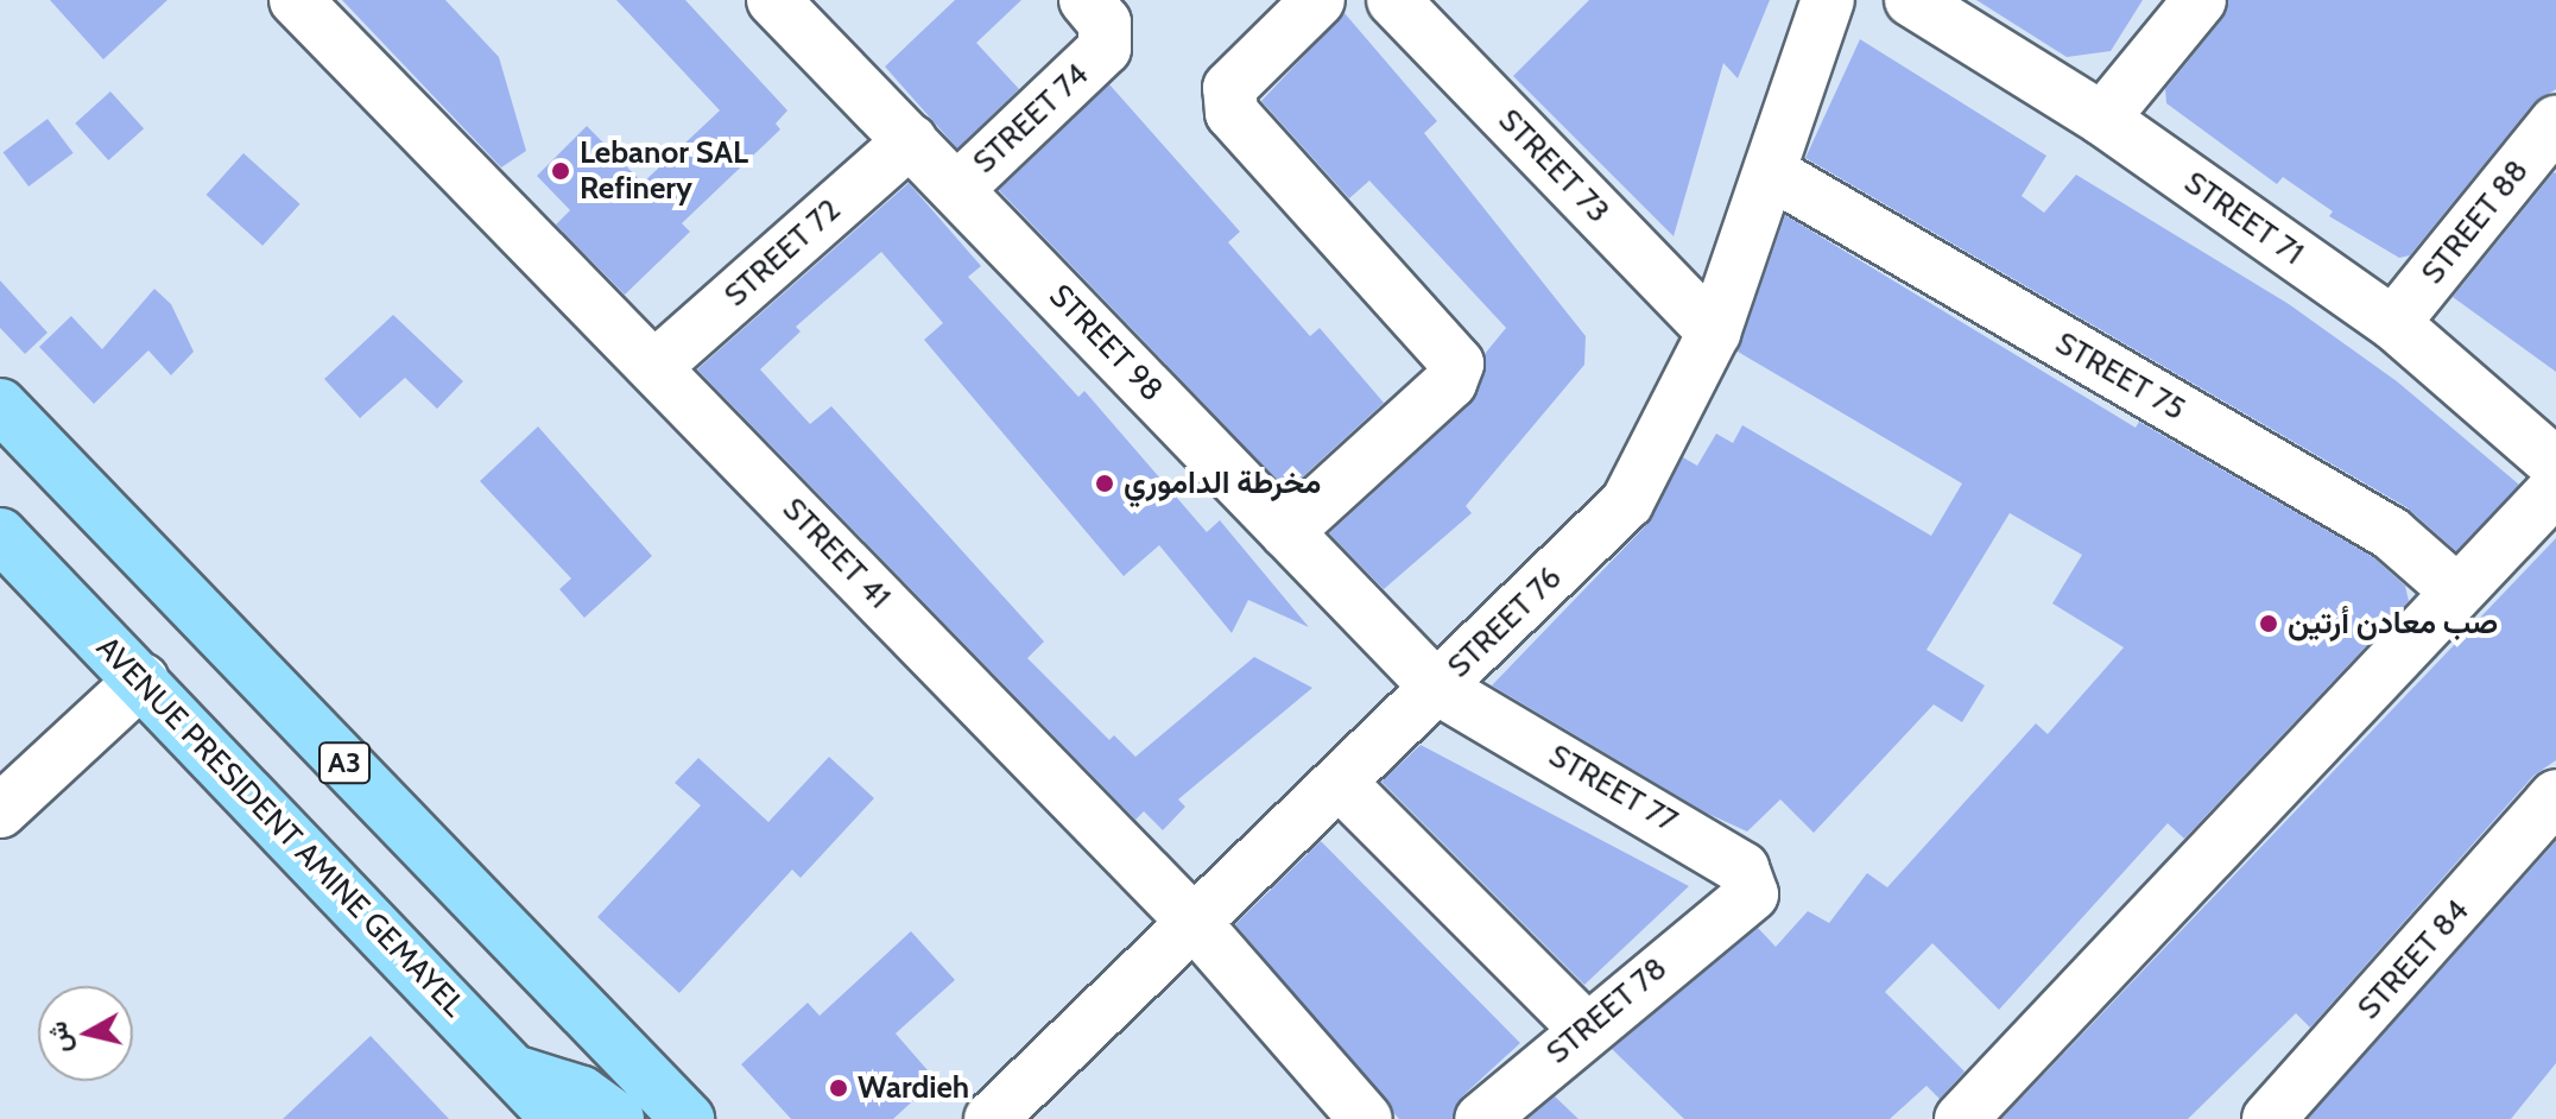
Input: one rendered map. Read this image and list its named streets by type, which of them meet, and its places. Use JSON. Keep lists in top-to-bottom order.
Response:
{
  "streets": {
    "highway": ["A3", "AVENUE PRESIDENT AMINE GEMAYEL"],
    "street": [
      "STREET 74",
      "STREET 73",
      "STREET 71",
      "STREET 88",
      "STREET 72",
      "STREET 98",
      "STREET 75",
      "STREET 41",
      "STREET 76",
      "STREET 77",
      "STREET 84",
      "STREET 78"
    ]
  },
  "crossings": [
    ["STREET 74", "STREET 98"],
    ["STREET 73", "STREET 76"],
    ["STREET 71", "STREET 88"],
    ["STREET 72", "STREET 98"],
    ["STREET 72", "STREET 41"],
    ["STREET 98", "STREET 76"],
    ["STREET 98", "STREET 77"],
    ["STREET 75", "STREET 76"],
    ["STREET 41", "STREET 76"],
    ["STREET 76", "STREET 77"],
    ["STREET 77", "STREET 78"]
  ],
  "places": [
    "Lebanor SAL Refinery",
    "مخرطة الداموري",
    "صب معادن أرتين",
    "Wardieh"
  ],
  "north": "left"
}
